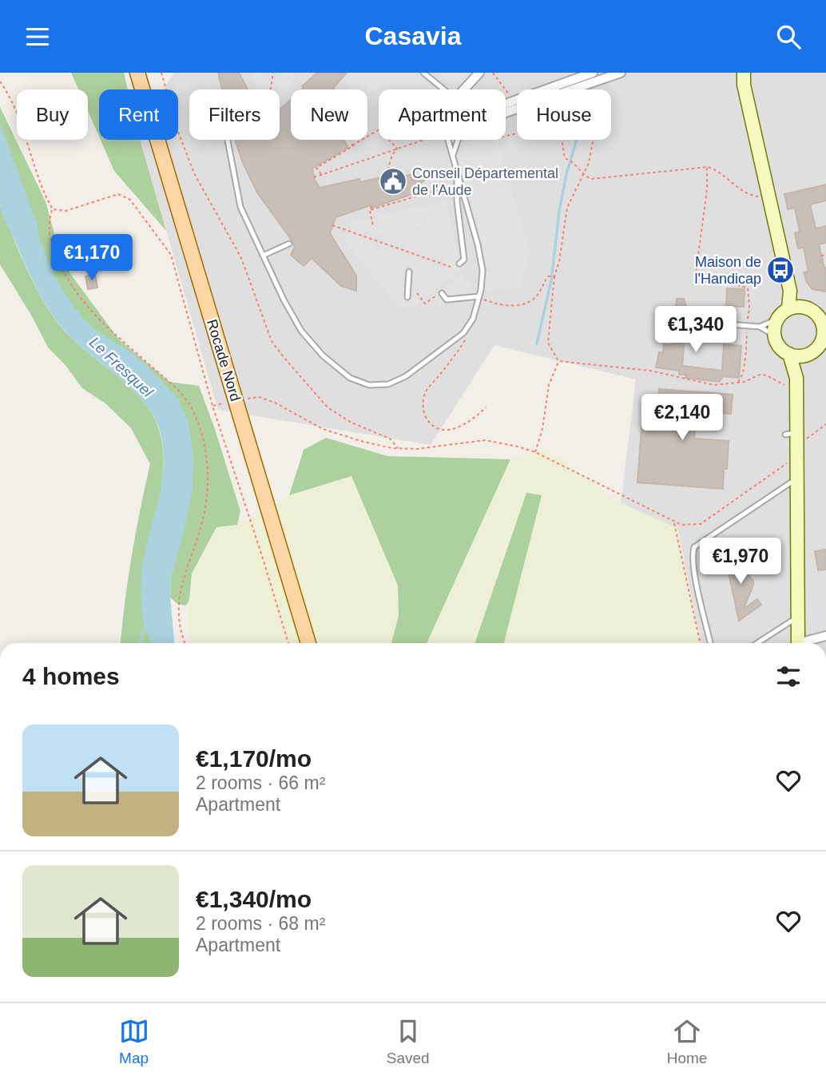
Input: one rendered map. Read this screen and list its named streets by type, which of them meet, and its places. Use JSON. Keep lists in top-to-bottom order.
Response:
{
  "streets": {
    "main road": ["Rocade Nord"]
  },
  "water": ["Le Fresquel"],
  "places": {
    "public building": ["Conseil Départemental de l'Aude"],
    "bus stop": ["Maison de l'Handicap"]
  },
  "page": {
    "header": "Casavia",
    "chip": [
      "Buy",
      "Rent",
      "Filters",
      "New",
      "Apartment",
      "House"
    ],
    "price": [
      "€1,170",
      "€1,340",
      "€2,140",
      "€1,970"
    ],
    "heading": "4 homes",
    "list": [
      {
        "name": "€1,170/mo",
        "note": "2 rooms · 66 m² · Apartment"
      },
      {
        "name": "€1,340/mo",
        "note": "2 rooms · 68 m² · Apartment"
      }
    ],
    "tabs": ["Map", "Saved", "Home"]
  }
}
